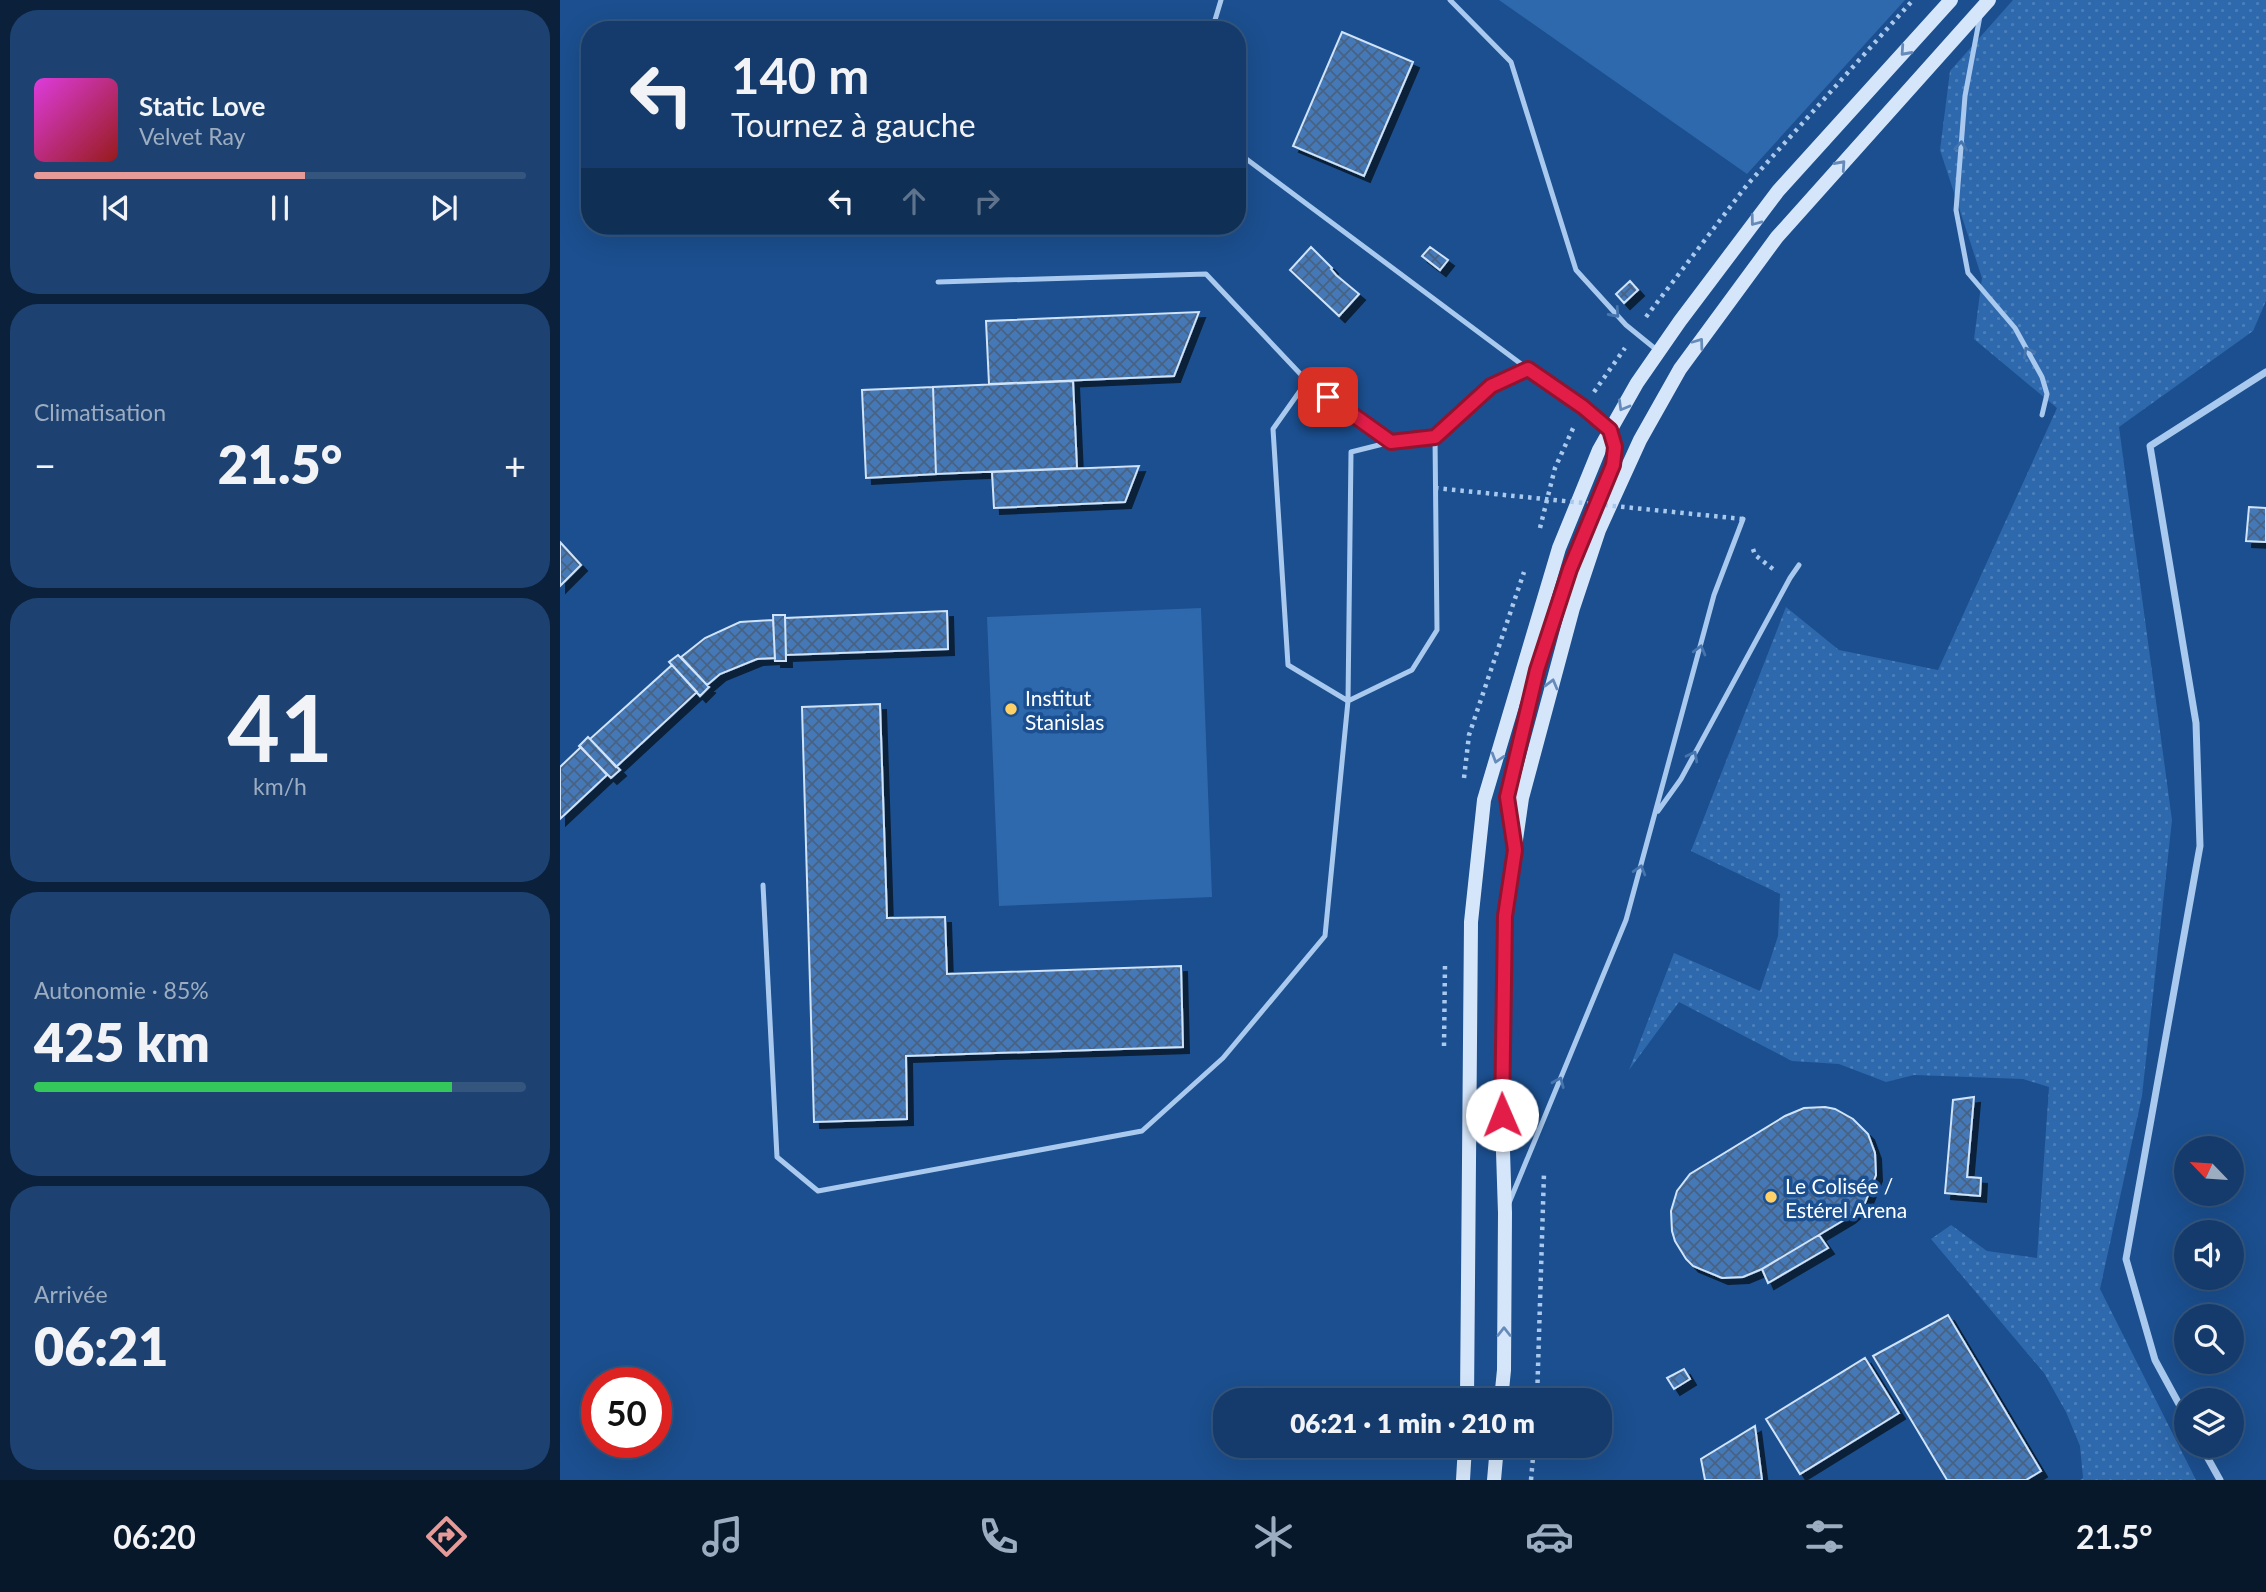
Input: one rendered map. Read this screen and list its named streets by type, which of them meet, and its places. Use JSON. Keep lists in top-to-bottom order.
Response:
{
  "places": ["Institut Stanislas", "Le Colisée / Estérel Arena"],
  "north": "top left",
  "page": {
    "turn": ["140 m", "Tournez à gauche"],
    "song": ["Static Love", "Velvet Ray"],
    "tile": [
      "Climatisation",
      ["41", "km/h"],
      ["Autonomie · 85%", "425 km"],
      ["Arrivée", "06:21"]
    ],
    "heat": ["−", "21.5°", "+"],
    "limit": "50",
    "trip": "06:21 · 1 min · 210 m",
    "tabs": ["06:20", "21.5°"]
  }
}
